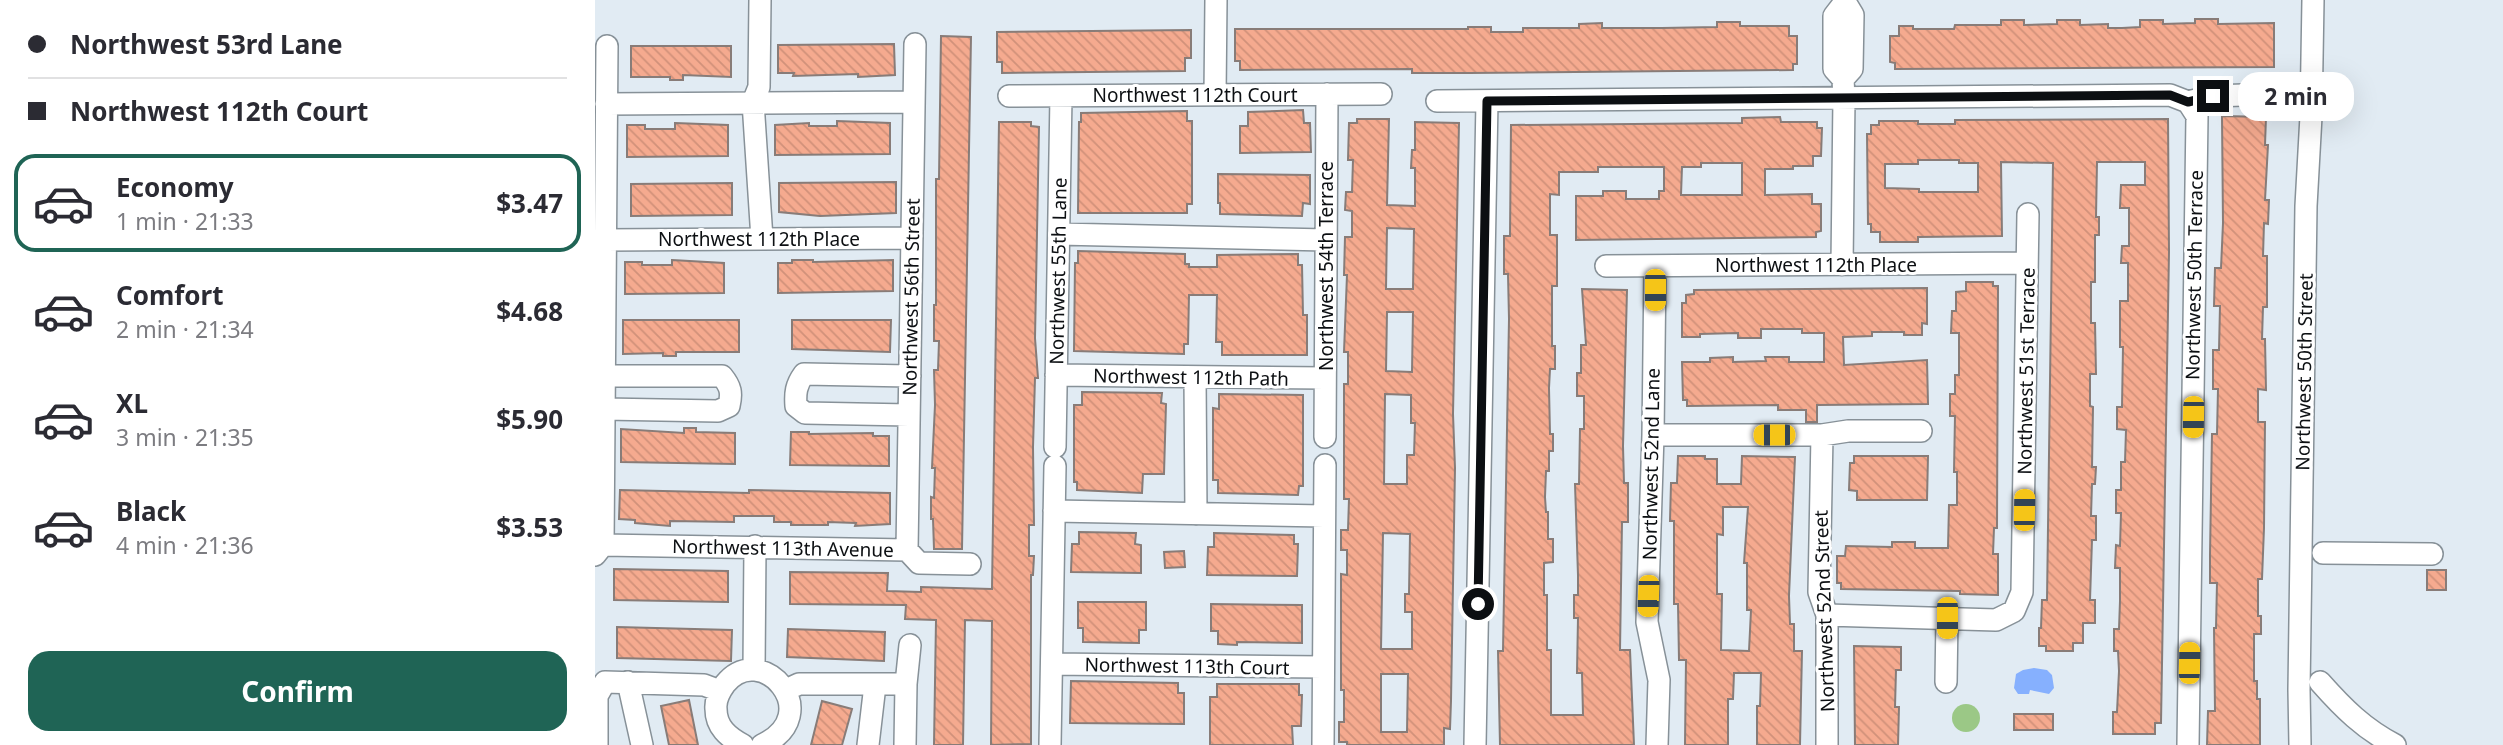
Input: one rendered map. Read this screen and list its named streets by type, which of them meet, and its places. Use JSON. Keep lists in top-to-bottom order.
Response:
{
  "streets": {
    "street": [
      "Northwest 112th Court",
      "Northwest 112th Place",
      "Northwest 54th Terrace",
      "Northwest 55th Lane",
      "Northwest 50th Terrace",
      "Northwest 56th Street",
      "Northwest 51st Terrace",
      "Northwest 50th Street",
      "Northwest 112th Path",
      "Northwest 52nd Lane",
      "Northwest 113th Avenue",
      "Northwest 52nd Street",
      "Northwest 113th Court"
    ]
  },
  "crossings": [
    ["Northwest 112th Court", "Northwest 54th Terrace"],
    ["Northwest 112th Court", "Northwest 55th Lane"],
    ["Northwest 112th Place", "Northwest 56th Street"],
    ["Northwest 112th Place", "Northwest 51st Terrace"],
    ["Northwest 112th Place", "Northwest 52nd Lane"],
    ["Northwest 54th Terrace", "Northwest 112th Path"],
    ["Northwest 55th Lane", "Northwest 112th Path"],
    ["Northwest 55th Lane", "Northwest 113th Court"],
    ["Northwest 56th Street", "Northwest 113th Avenue"]
  ],
  "page": {
    "banner": ["Northwest 53rd Lane", "Northwest 112th Court"],
    "bubble": "2 min",
    "list": [
      {
        "name": "Economy",
        "note": "1 min · 21:33",
        "value": "$3.47"
      },
      {
        "name": "Comfort",
        "note": "2 min · 21:34",
        "value": "$4.68"
      },
      {
        "name": "XL",
        "note": "3 min · 21:35",
        "value": "$5.90"
      },
      {
        "name": "Black",
        "note": "4 min · 21:36",
        "value": "$3.53"
      }
    ],
    "buttons": "Confirm"
  }
}
